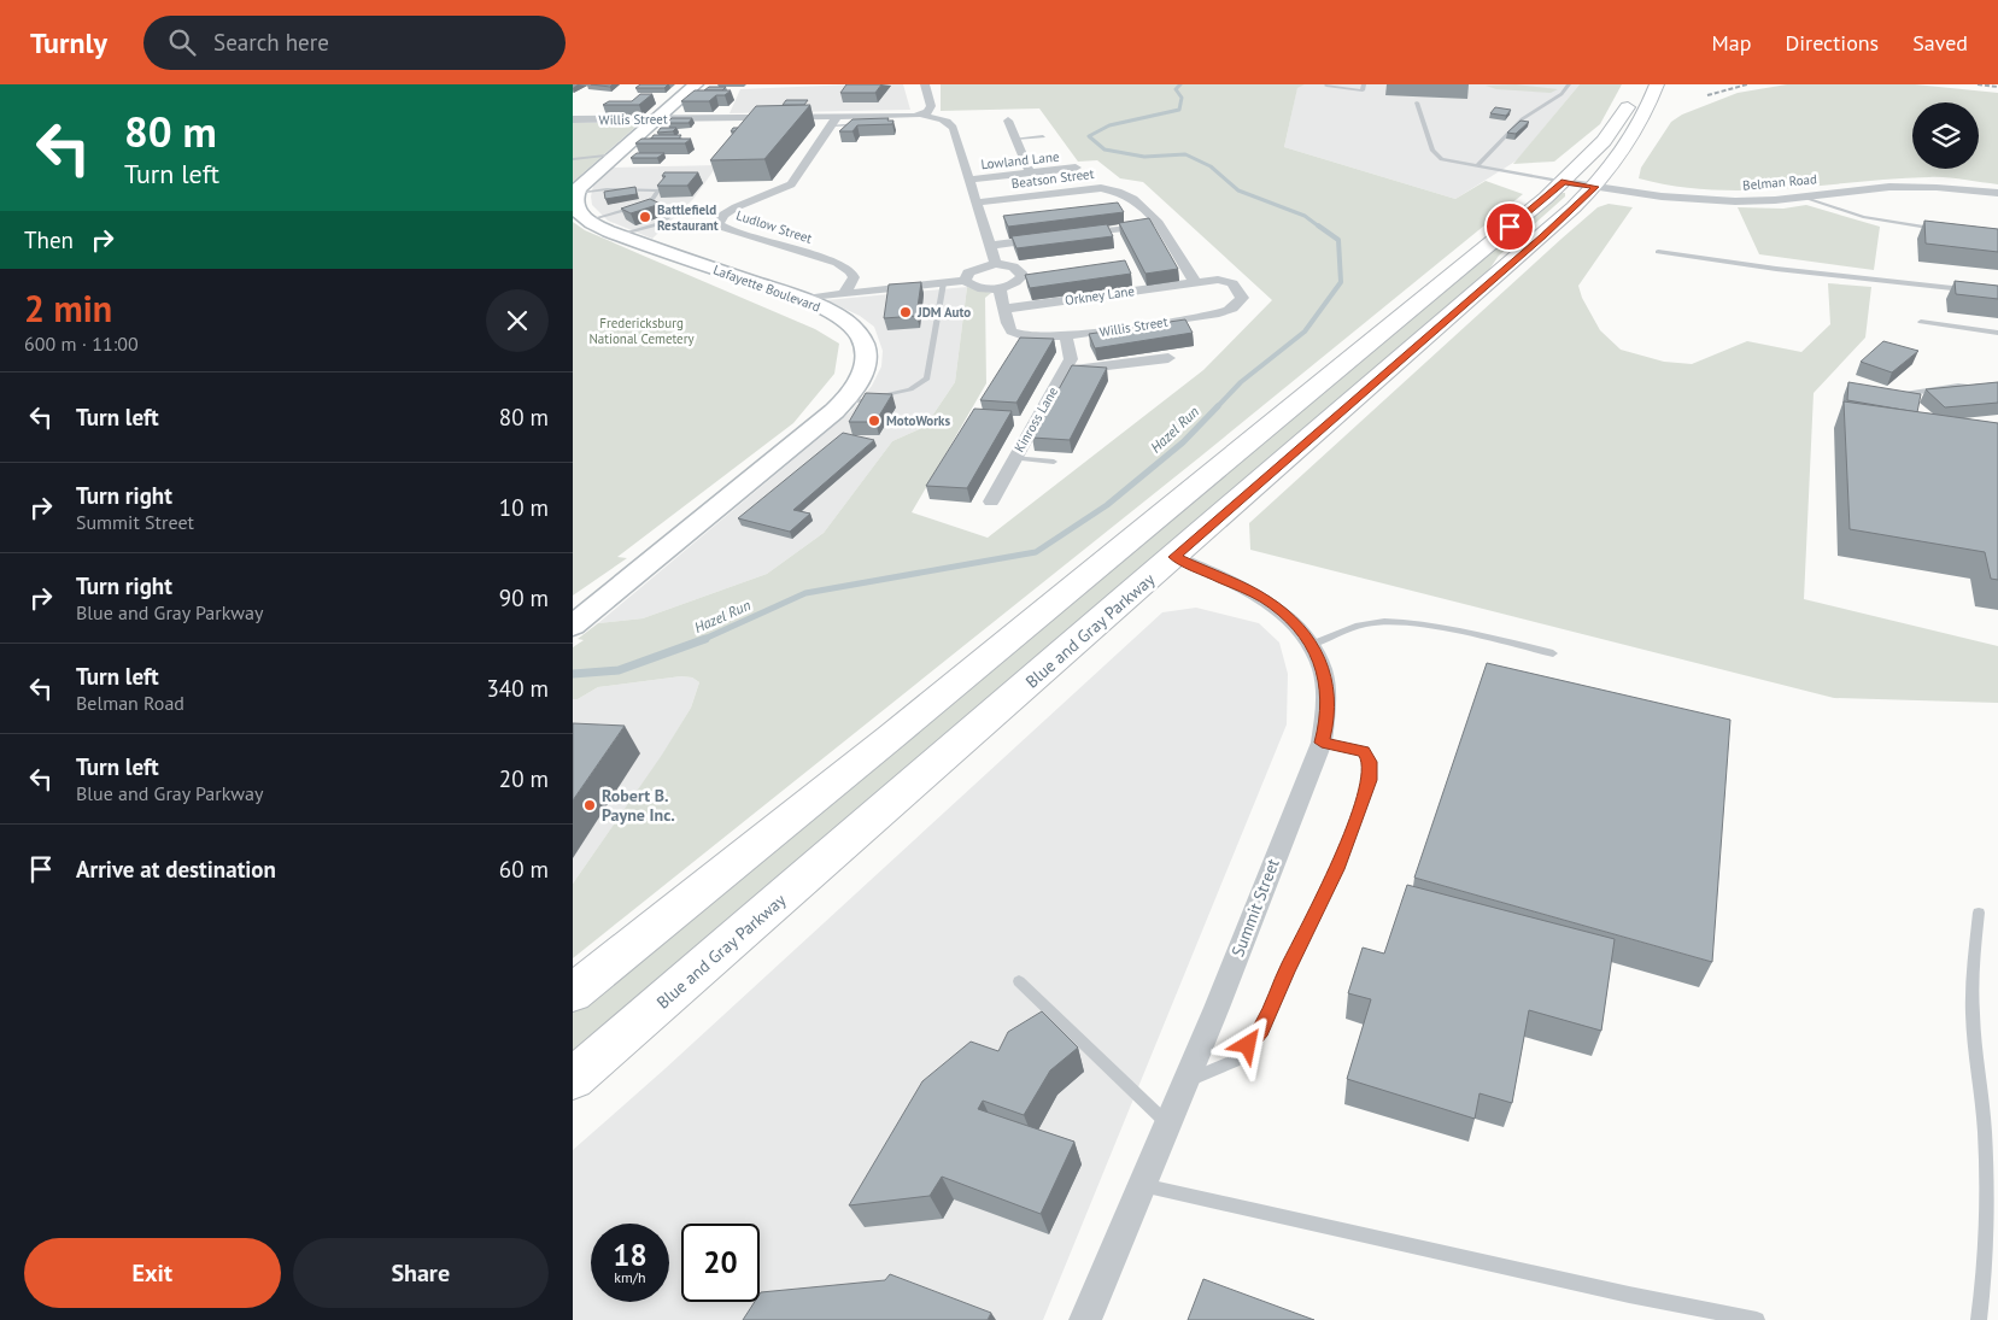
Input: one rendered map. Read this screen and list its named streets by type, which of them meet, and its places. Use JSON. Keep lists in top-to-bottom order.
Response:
{
  "streets": {
    "highway": ["Blue and Gray Parkway"],
    "main road": ["Lafayette Boulevard"],
    "street": [
      "Willis Street",
      "Lowland Lane",
      "Beatson Street",
      "Belman Road",
      "Ludlow Street",
      "Orkney Lane",
      "Kinross Lane",
      "Summit Street"
    ]
  },
  "crossings": [
    ["Willis Street", "Lowland Lane"],
    ["Willis Street", "Beatson Street"],
    ["Willis Street", "Ludlow Street"],
    ["Willis Street", "Orkney Lane"],
    ["Willis Street", "Kinross Lane"],
    ["Beatson Street", "Orkney Lane"],
    ["Belman Road", "Blue and Gray Parkway"],
    ["Blue and Gray Parkway", "Summit Street"]
  ],
  "water": ["Hazel Run"],
  "parks": ["Fredericksburg National Cemetery"],
  "places": [
    "Battlefield Restaurant",
    "JDM Auto",
    "MotoWorks",
    "Robert B. Payne Inc."
  ],
  "page": {
    "header": "Turnly",
    "search": "Search here",
    "nav": ["Map", "Directions", "Saved"],
    "turn": ["80 m", "Turn left"],
    "then": "Then",
    "heading": ["2 min", "600 m · 11:00"],
    "list": [
      {
        "name": "Turn left",
        "value": "80 m"
      },
      {
        "name": "Turn right",
        "note": "Summit Street",
        "value": "10 m"
      },
      {
        "name": "Turn right",
        "note": "Blue and Gray Parkway",
        "value": "90 m"
      },
      {
        "name": "Turn left",
        "note": "Belman Road",
        "value": "340 m"
      },
      {
        "name": "Turn left",
        "note": "Blue and Gray Parkway",
        "value": "20 m"
      },
      {
        "name": "Arrive at destination",
        "value": "60 m"
      }
    ],
    "speed": "18 km/h",
    "limit": "20",
    "buttons": ["Exit", "Share"]
  }
}
